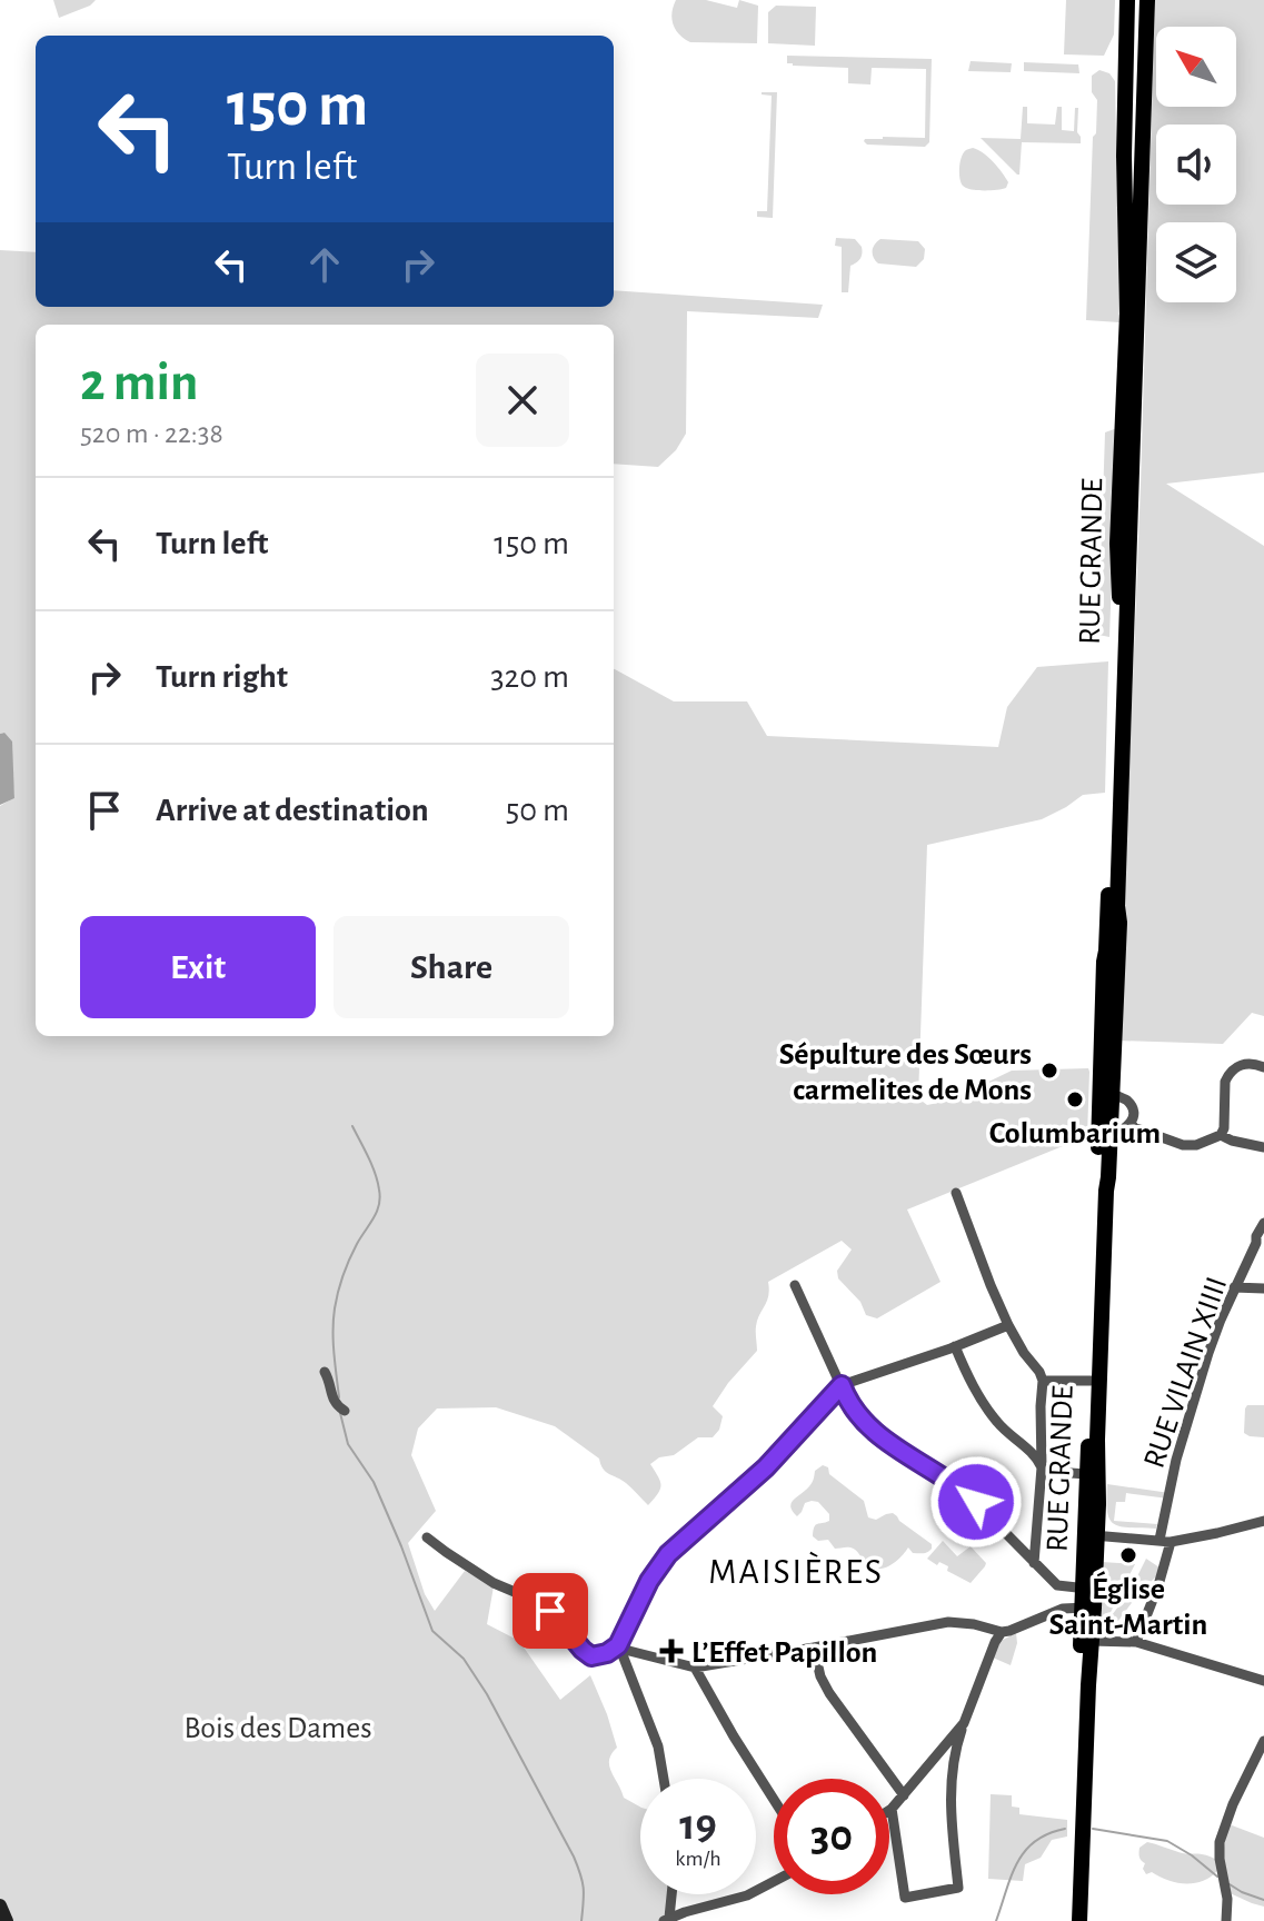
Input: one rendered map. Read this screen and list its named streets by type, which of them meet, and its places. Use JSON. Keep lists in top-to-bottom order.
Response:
{
  "streets": {
    "main road": ["RUE GRANDE"],
    "street": ["RUE VILAIN XIIII"]
  },
  "districts": ["MAISIÈRES"],
  "parks": ["Bois des Dames"],
  "places": {
    "other": ["Sépulture des Sœurs carmelites de Mons", "Columbarium", "Église Saint-Martin"],
    "health": ["L’Effet Papillon"]
  },
  "north": "top left",
  "page": {
    "turn": ["150 m", "Turn left"],
    "heading": ["2 min", "520 m · 22:38"],
    "list": [
      {
        "name": "Turn left",
        "value": "150 m"
      },
      {
        "name": "Turn right",
        "value": "320 m"
      },
      {
        "name": "Arrive at destination",
        "value": "50 m"
      }
    ],
    "buttons": ["Exit", "Share"],
    "speed": "19 km/h",
    "limit": "30"
  }
}
